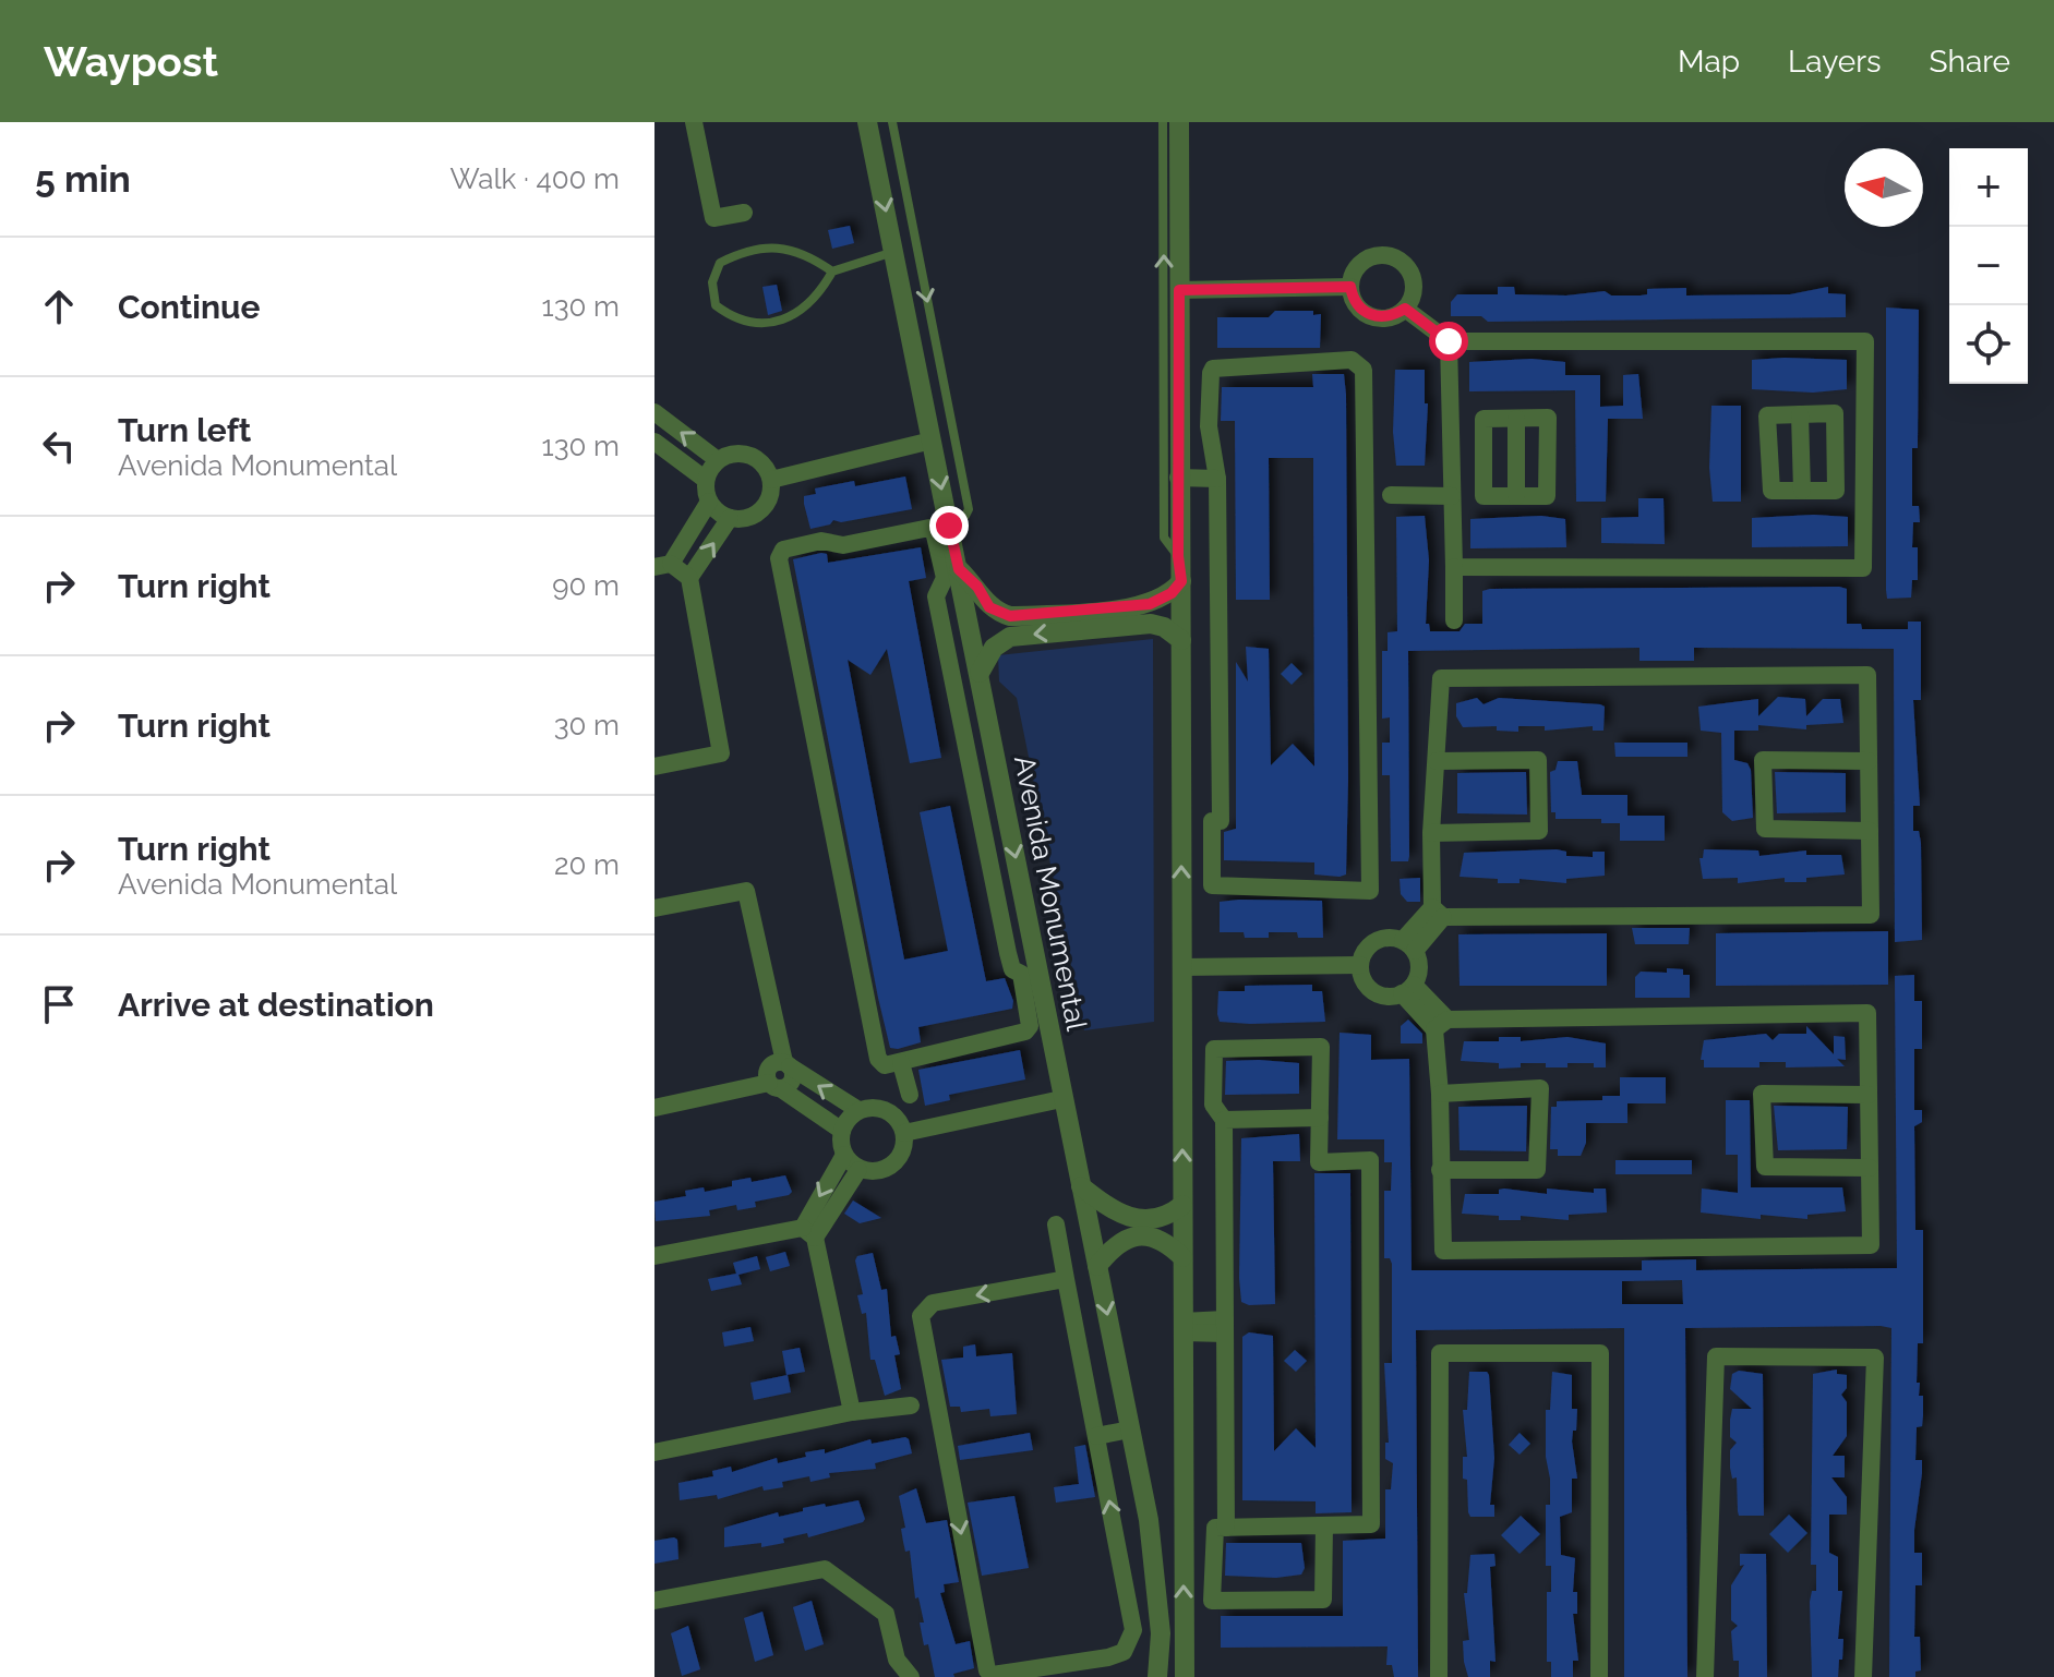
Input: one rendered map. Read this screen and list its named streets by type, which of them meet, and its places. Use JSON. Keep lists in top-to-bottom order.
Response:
{
  "streets": {
    "street": ["Avenida Monumental"]
  },
  "north": "left",
  "page": {
    "header": "Waypost",
    "nav": ["Map", "Layers", "Share"],
    "heading": ["5 min", "Walk · 400 m"],
    "map_buttons": ["+", "−"],
    "list": [
      ["Continue", "130 m"],
      ["Turn left", "Avenida Monumental", "130 m"],
      ["Turn right", "90 m"],
      ["Turn right", "30 m"],
      ["Turn right", "Avenida Monumental", "20 m"],
      "Arrive at destination"
    ]
  }
}
